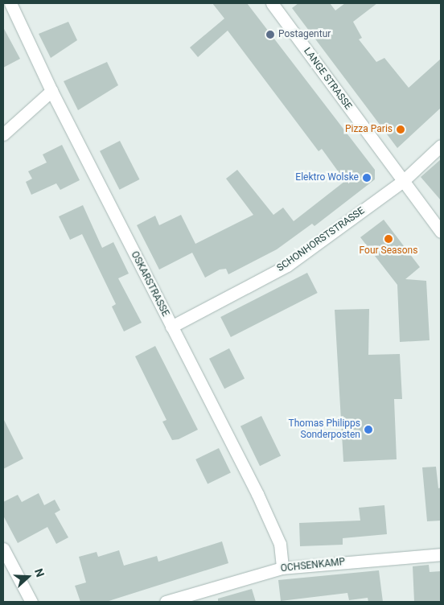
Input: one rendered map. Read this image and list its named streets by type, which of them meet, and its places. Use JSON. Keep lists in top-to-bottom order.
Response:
{
  "streets": {
    "street": [
      "LANGE STRASSE",
      "SCHONHORSTSTRASSE",
      "OSKARSTRASSE",
      "OCHSENKAMP"
    ]
  },
  "crossings": [
    ["LANGE STRASSE", "SCHONHORSTSTRASSE"],
    ["SCHONHORSTSTRASSE", "OSKARSTRASSE"],
    ["OSKARSTRASSE", "OCHSENKAMP"]
  ],
  "places": [
    "Postagentur",
    "Pizza Paris",
    "Elektro Wolske",
    "Four Seasons",
    "Thomas Philipps Sonderposten"
  ],
  "north": "right"
}
